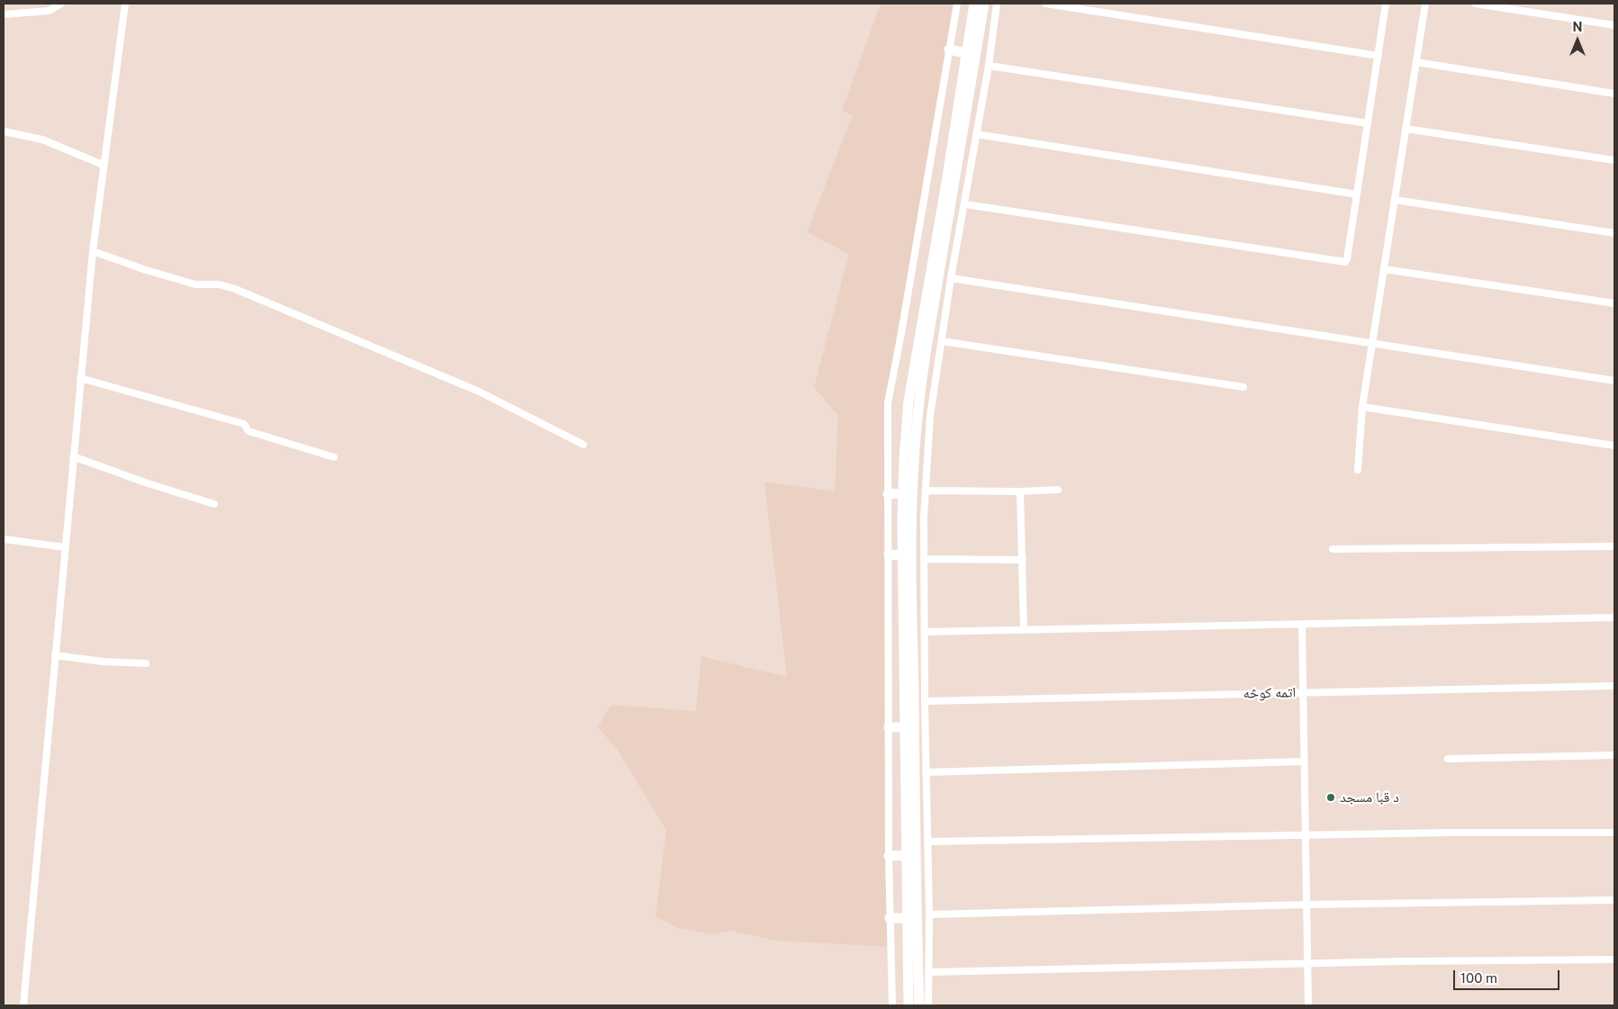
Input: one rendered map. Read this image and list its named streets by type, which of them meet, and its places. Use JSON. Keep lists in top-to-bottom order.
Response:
{
  "streets": {
    "street": ["اتمه کوڅه"]
  },
  "places": ["د قبا مسجد"],
  "scale_bar": "100 m",
  "north": "top"
}
